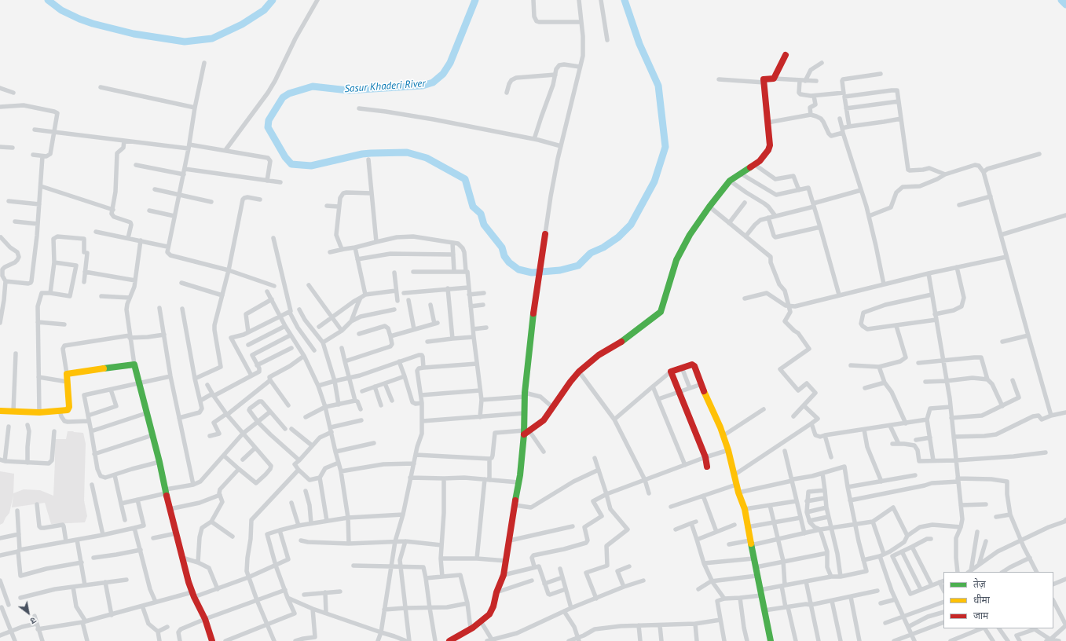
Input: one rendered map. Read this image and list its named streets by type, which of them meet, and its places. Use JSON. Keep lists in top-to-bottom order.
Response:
{
  "water": ["Sasur Khaderi River"],
  "legend": ["तेज़", "धीमा", "जाम"],
  "north": "bottom right"
}
